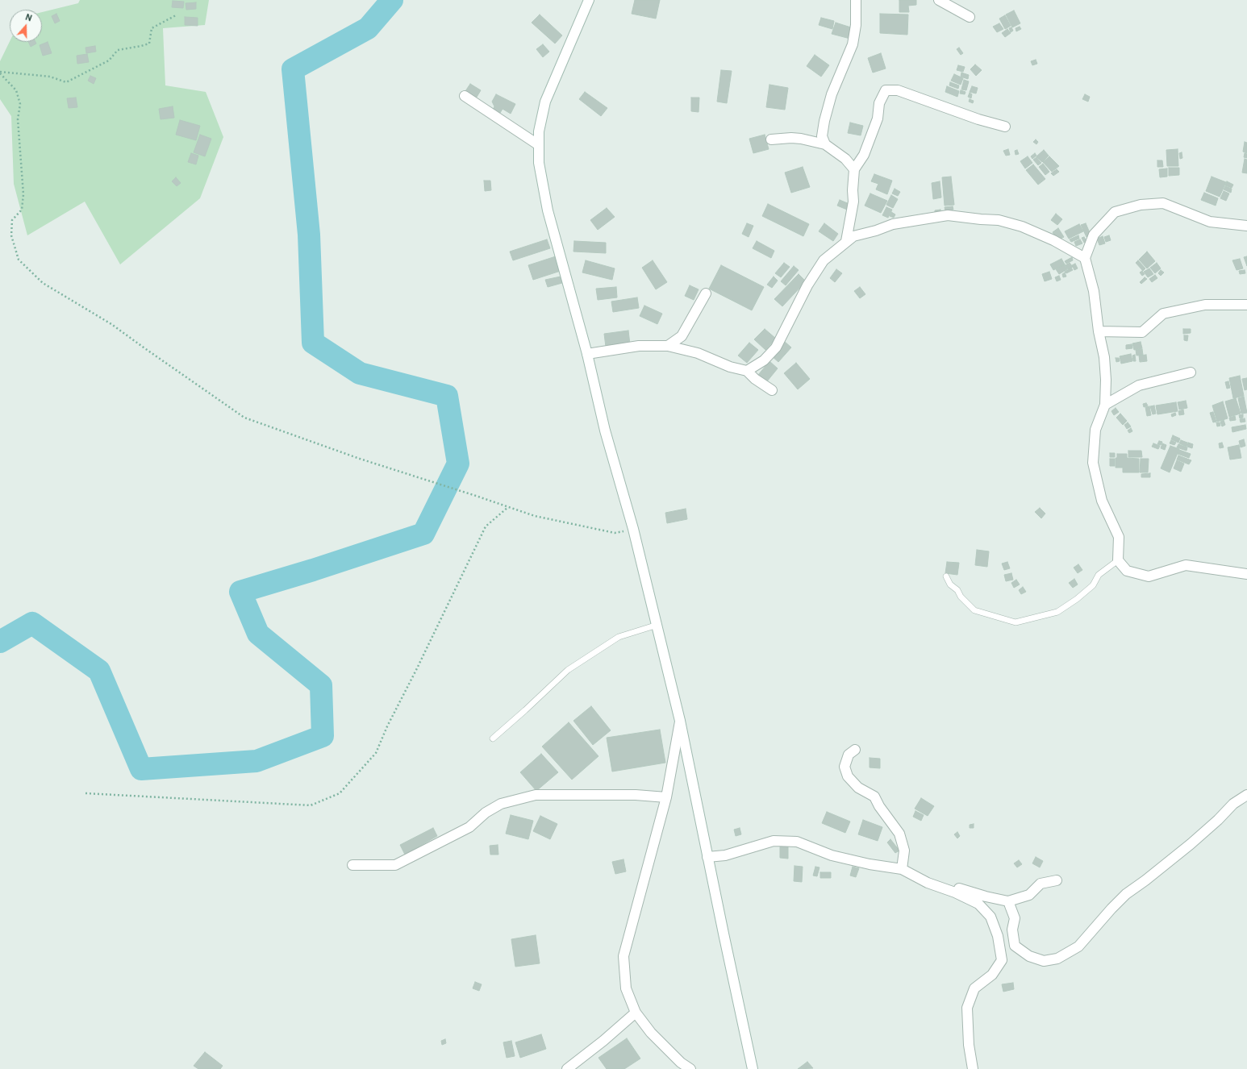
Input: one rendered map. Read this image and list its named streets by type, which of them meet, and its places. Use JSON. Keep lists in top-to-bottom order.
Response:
{
  "north": "top"
}
